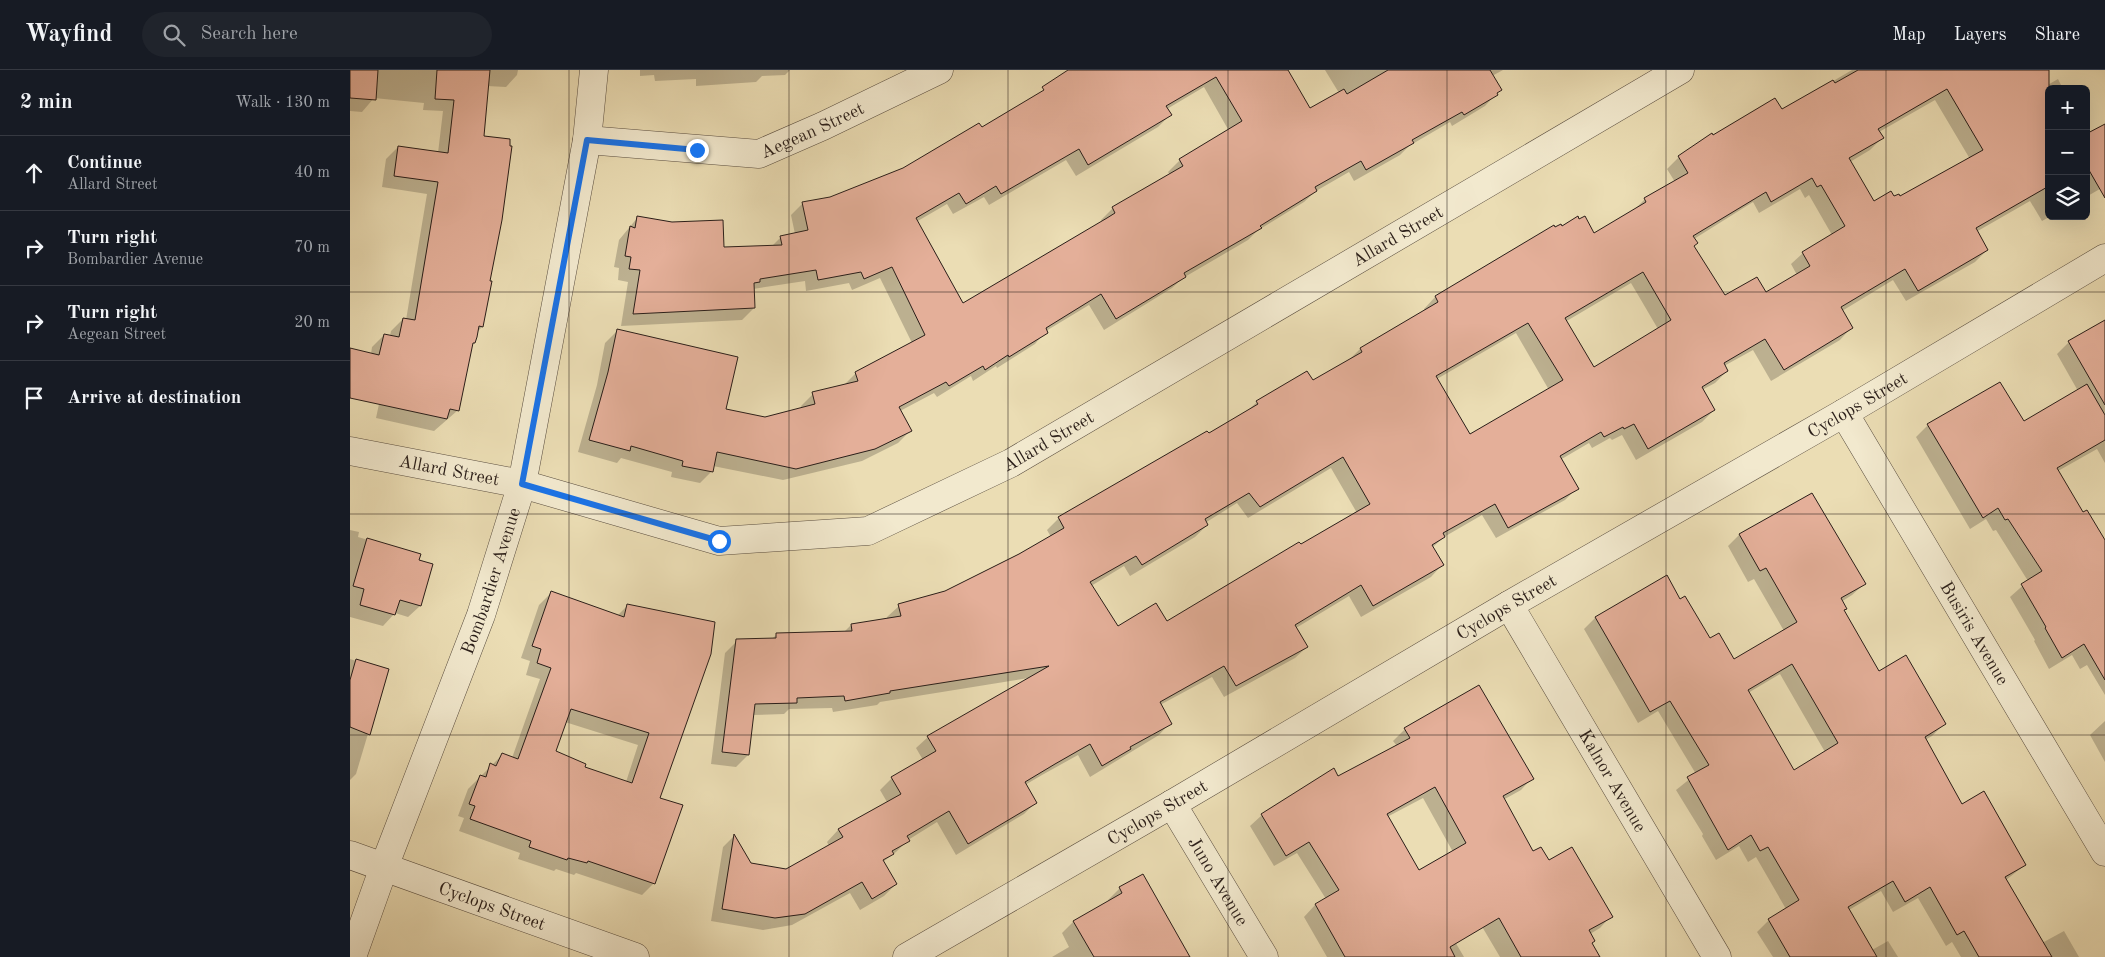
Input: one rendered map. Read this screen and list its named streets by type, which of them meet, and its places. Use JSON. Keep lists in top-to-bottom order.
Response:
{
  "streets": {
    "street": [
      "Aegean Street",
      "Allard Street",
      "Cyclops Street",
      "Bombardier Avenue",
      "Busiris Avenue",
      "Kalnor Avenue",
      "Juno Avenue"
    ]
  },
  "crossings": [
    ["Aegean Street", "Bombardier Avenue"],
    ["Allard Street", "Bombardier Avenue"],
    ["Cyclops Street", "Bombardier Avenue"],
    ["Cyclops Street", "Busiris Avenue"],
    ["Cyclops Street", "Kalnor Avenue"],
    ["Cyclops Street", "Juno Avenue"]
  ],
  "page": {
    "header": "Wayfind",
    "search": "Search here",
    "nav": ["Map", "Layers", "Share"],
    "heading": ["2 min", "Walk · 130 m"],
    "map_buttons": ["+", "−"],
    "list": [
      ["Continue", "Allard Street", "40 m"],
      ["Turn right", "Bombardier Avenue", "70 m"],
      ["Turn right", "Aegean Street", "20 m"],
      "Arrive at destination"
    ]
  }
}
